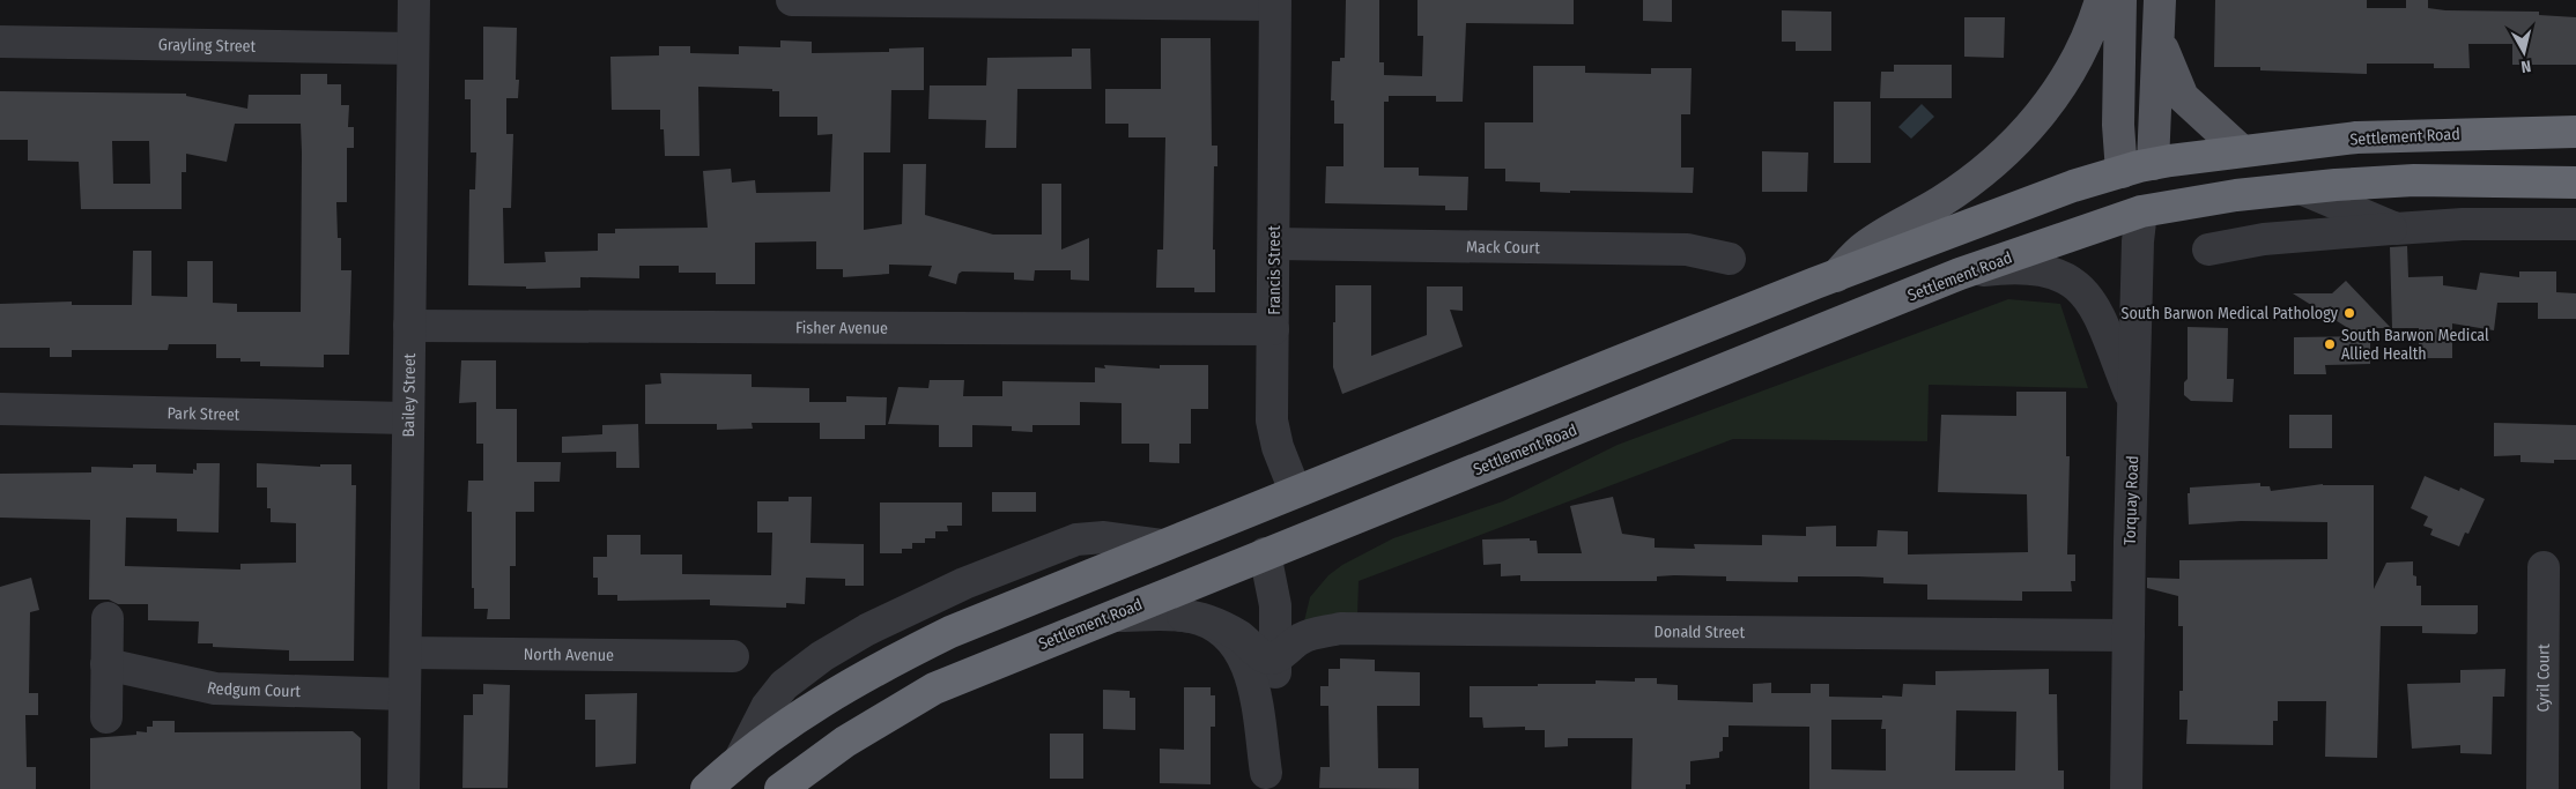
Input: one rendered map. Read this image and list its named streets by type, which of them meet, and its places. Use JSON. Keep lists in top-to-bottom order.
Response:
{
  "streets": {
    "highway": ["Settlement Road", "Francis Street", "Torquay Road"],
    "street": [
      "Grayling Street",
      "Mack Court",
      "Fisher Avenue",
      "Bailey Street",
      "Park Street",
      "Donald Street",
      "North Avenue",
      "Cyril Court",
      "Redgum Court"
    ]
  },
  "crossings": [
    ["Grayling Street", "Bailey Street"],
    ["Settlement Road", "Francis Street"],
    ["Settlement Road", "Torquay Road"],
    ["Mack Court", "Francis Street"],
    ["Francis Street", "Fisher Avenue"],
    ["Fisher Avenue", "Bailey Street"],
    ["Bailey Street", "Park Street"],
    ["Bailey Street", "North Avenue"],
    ["Bailey Street", "Redgum Court"],
    ["Torquay Road", "Donald Street"]
  ],
  "places": ["South Barwon Medical Pathology", "South Barwon Medical Allied Health"],
  "north": "bottom"
}
